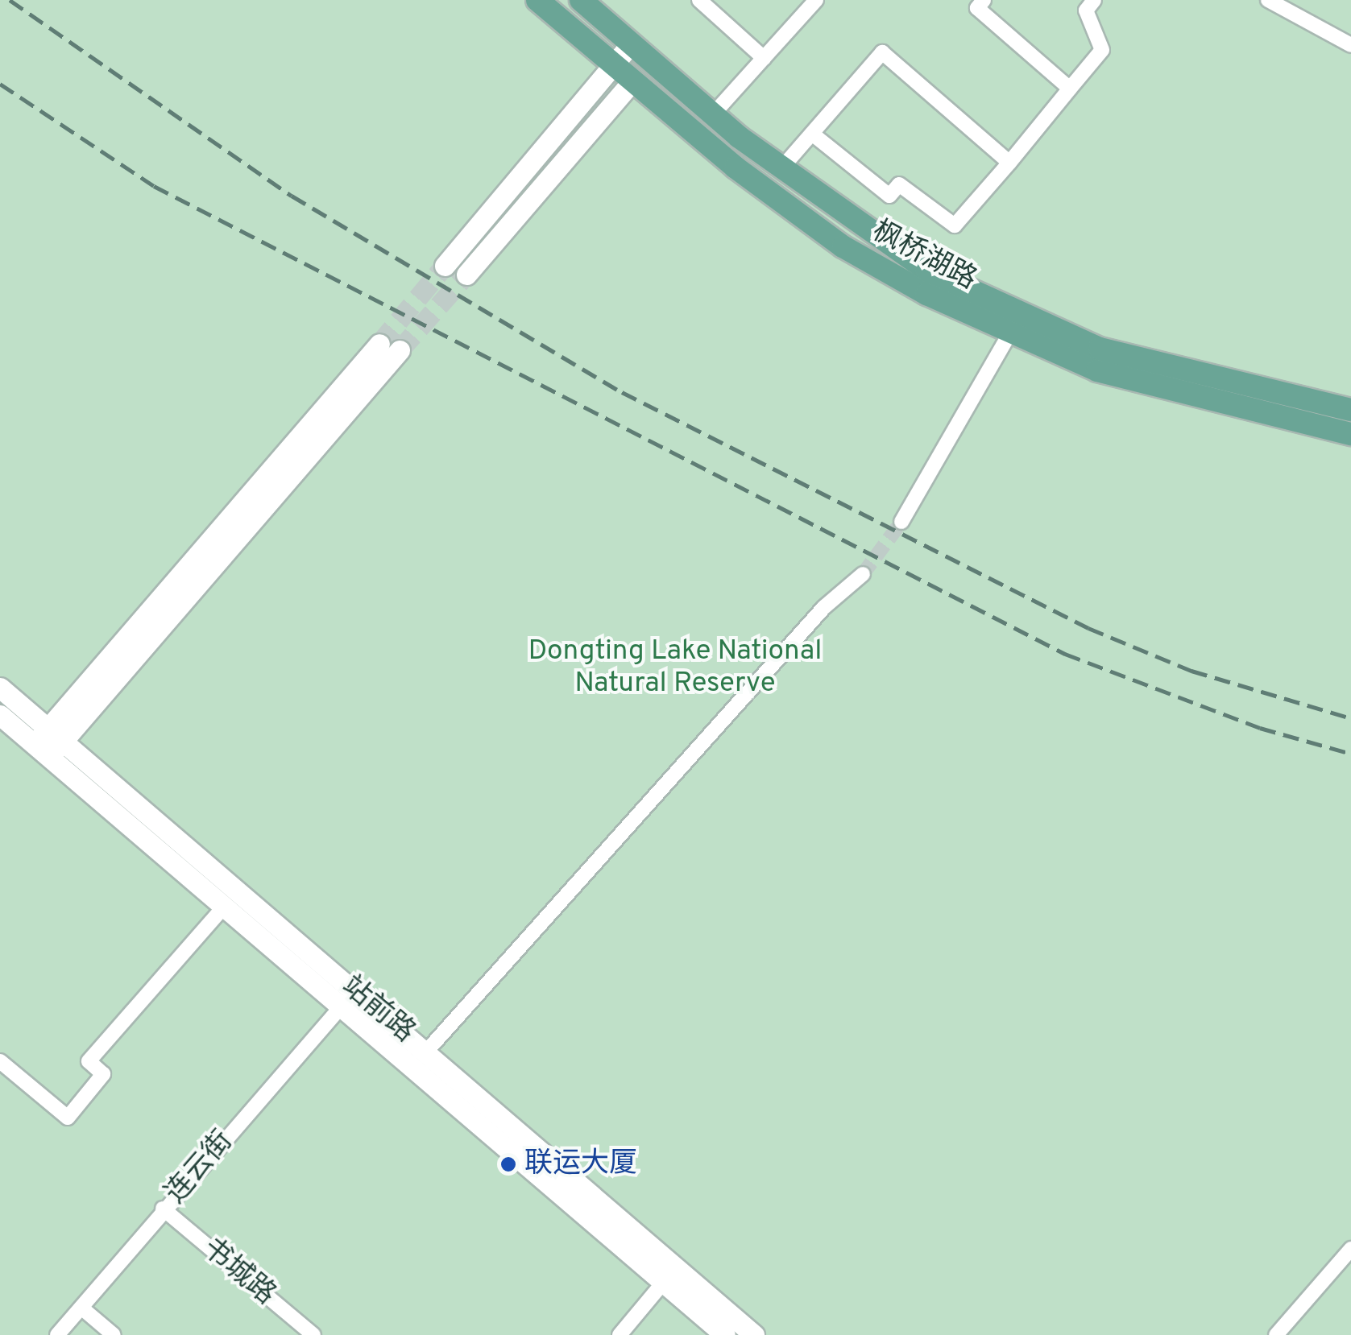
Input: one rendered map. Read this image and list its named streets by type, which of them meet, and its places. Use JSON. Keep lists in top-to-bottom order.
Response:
{
  "streets": {
    "main road": ["枫桥湖路", "站前路"],
    "street": ["连云街", "书城路"]
  },
  "crossings": [
    ["站前路", "连云街"],
    ["连云街", "书城路"]
  ],
  "parks": ["Dongting Lake National Natural Reserve"],
  "places": ["联运大厦"]
}
